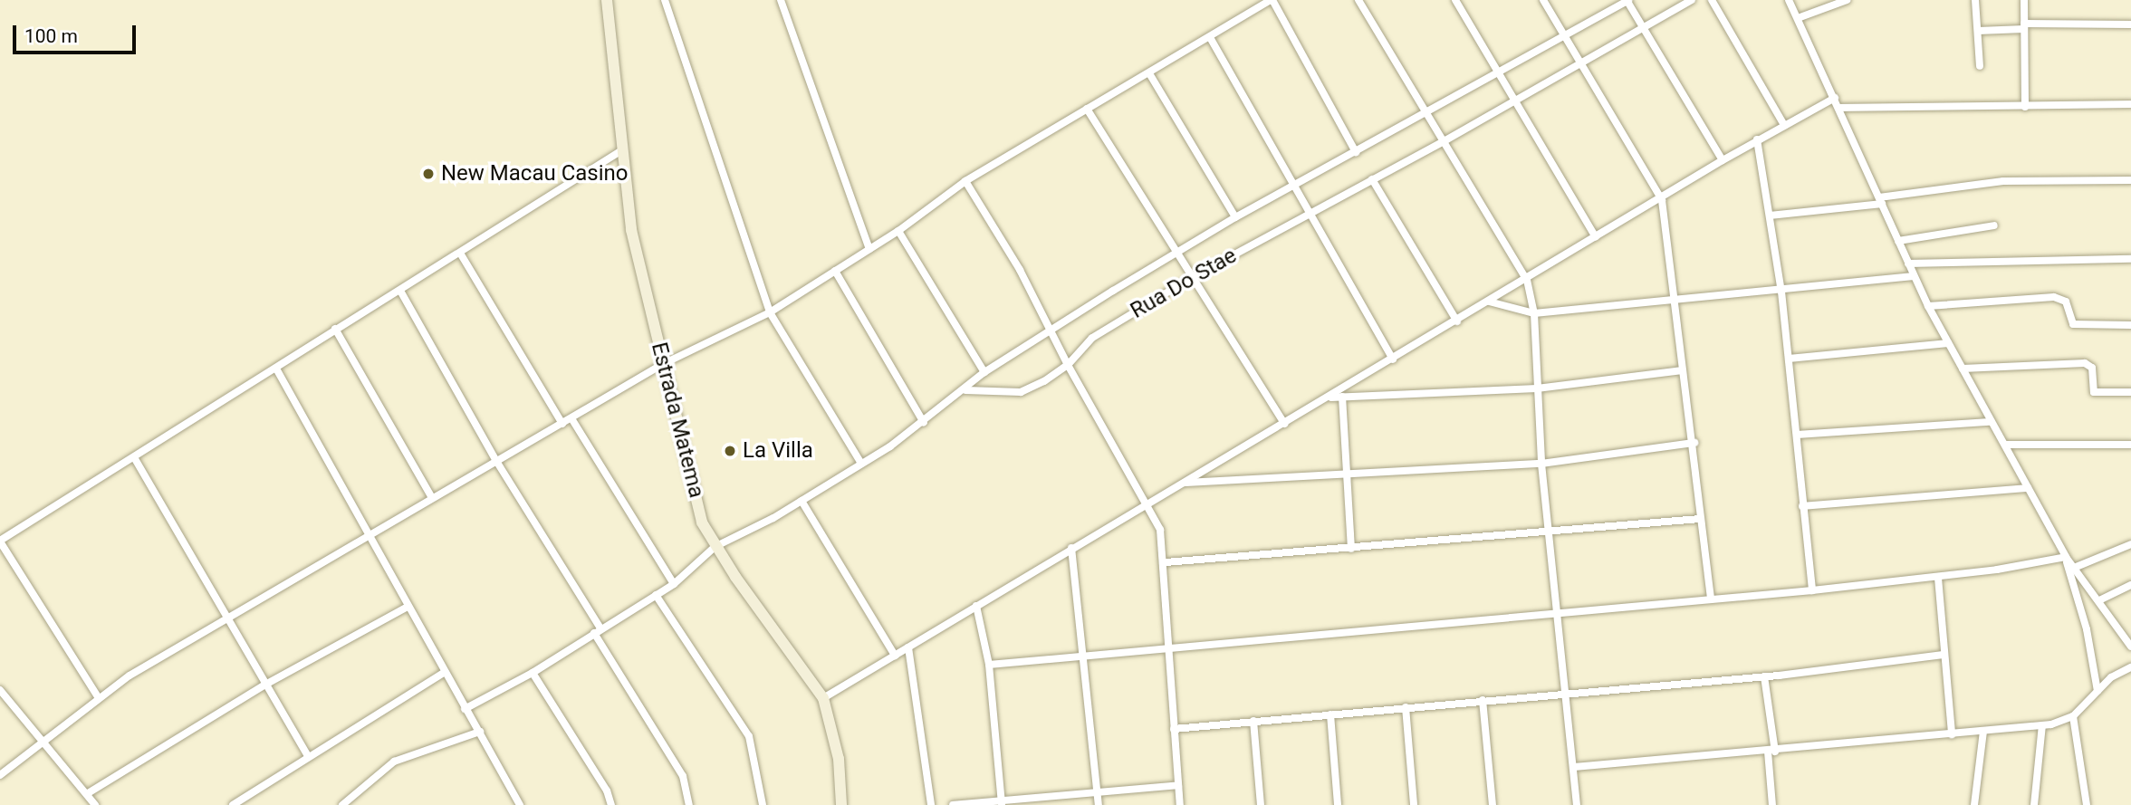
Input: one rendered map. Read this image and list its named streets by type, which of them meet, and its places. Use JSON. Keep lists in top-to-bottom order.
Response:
{
  "streets": {
    "street": ["Rua Do Stae", "Estrada Matema"]
  },
  "places": ["New Macau Casino", "La Villa"],
  "scale_bar": "100 m"
}
